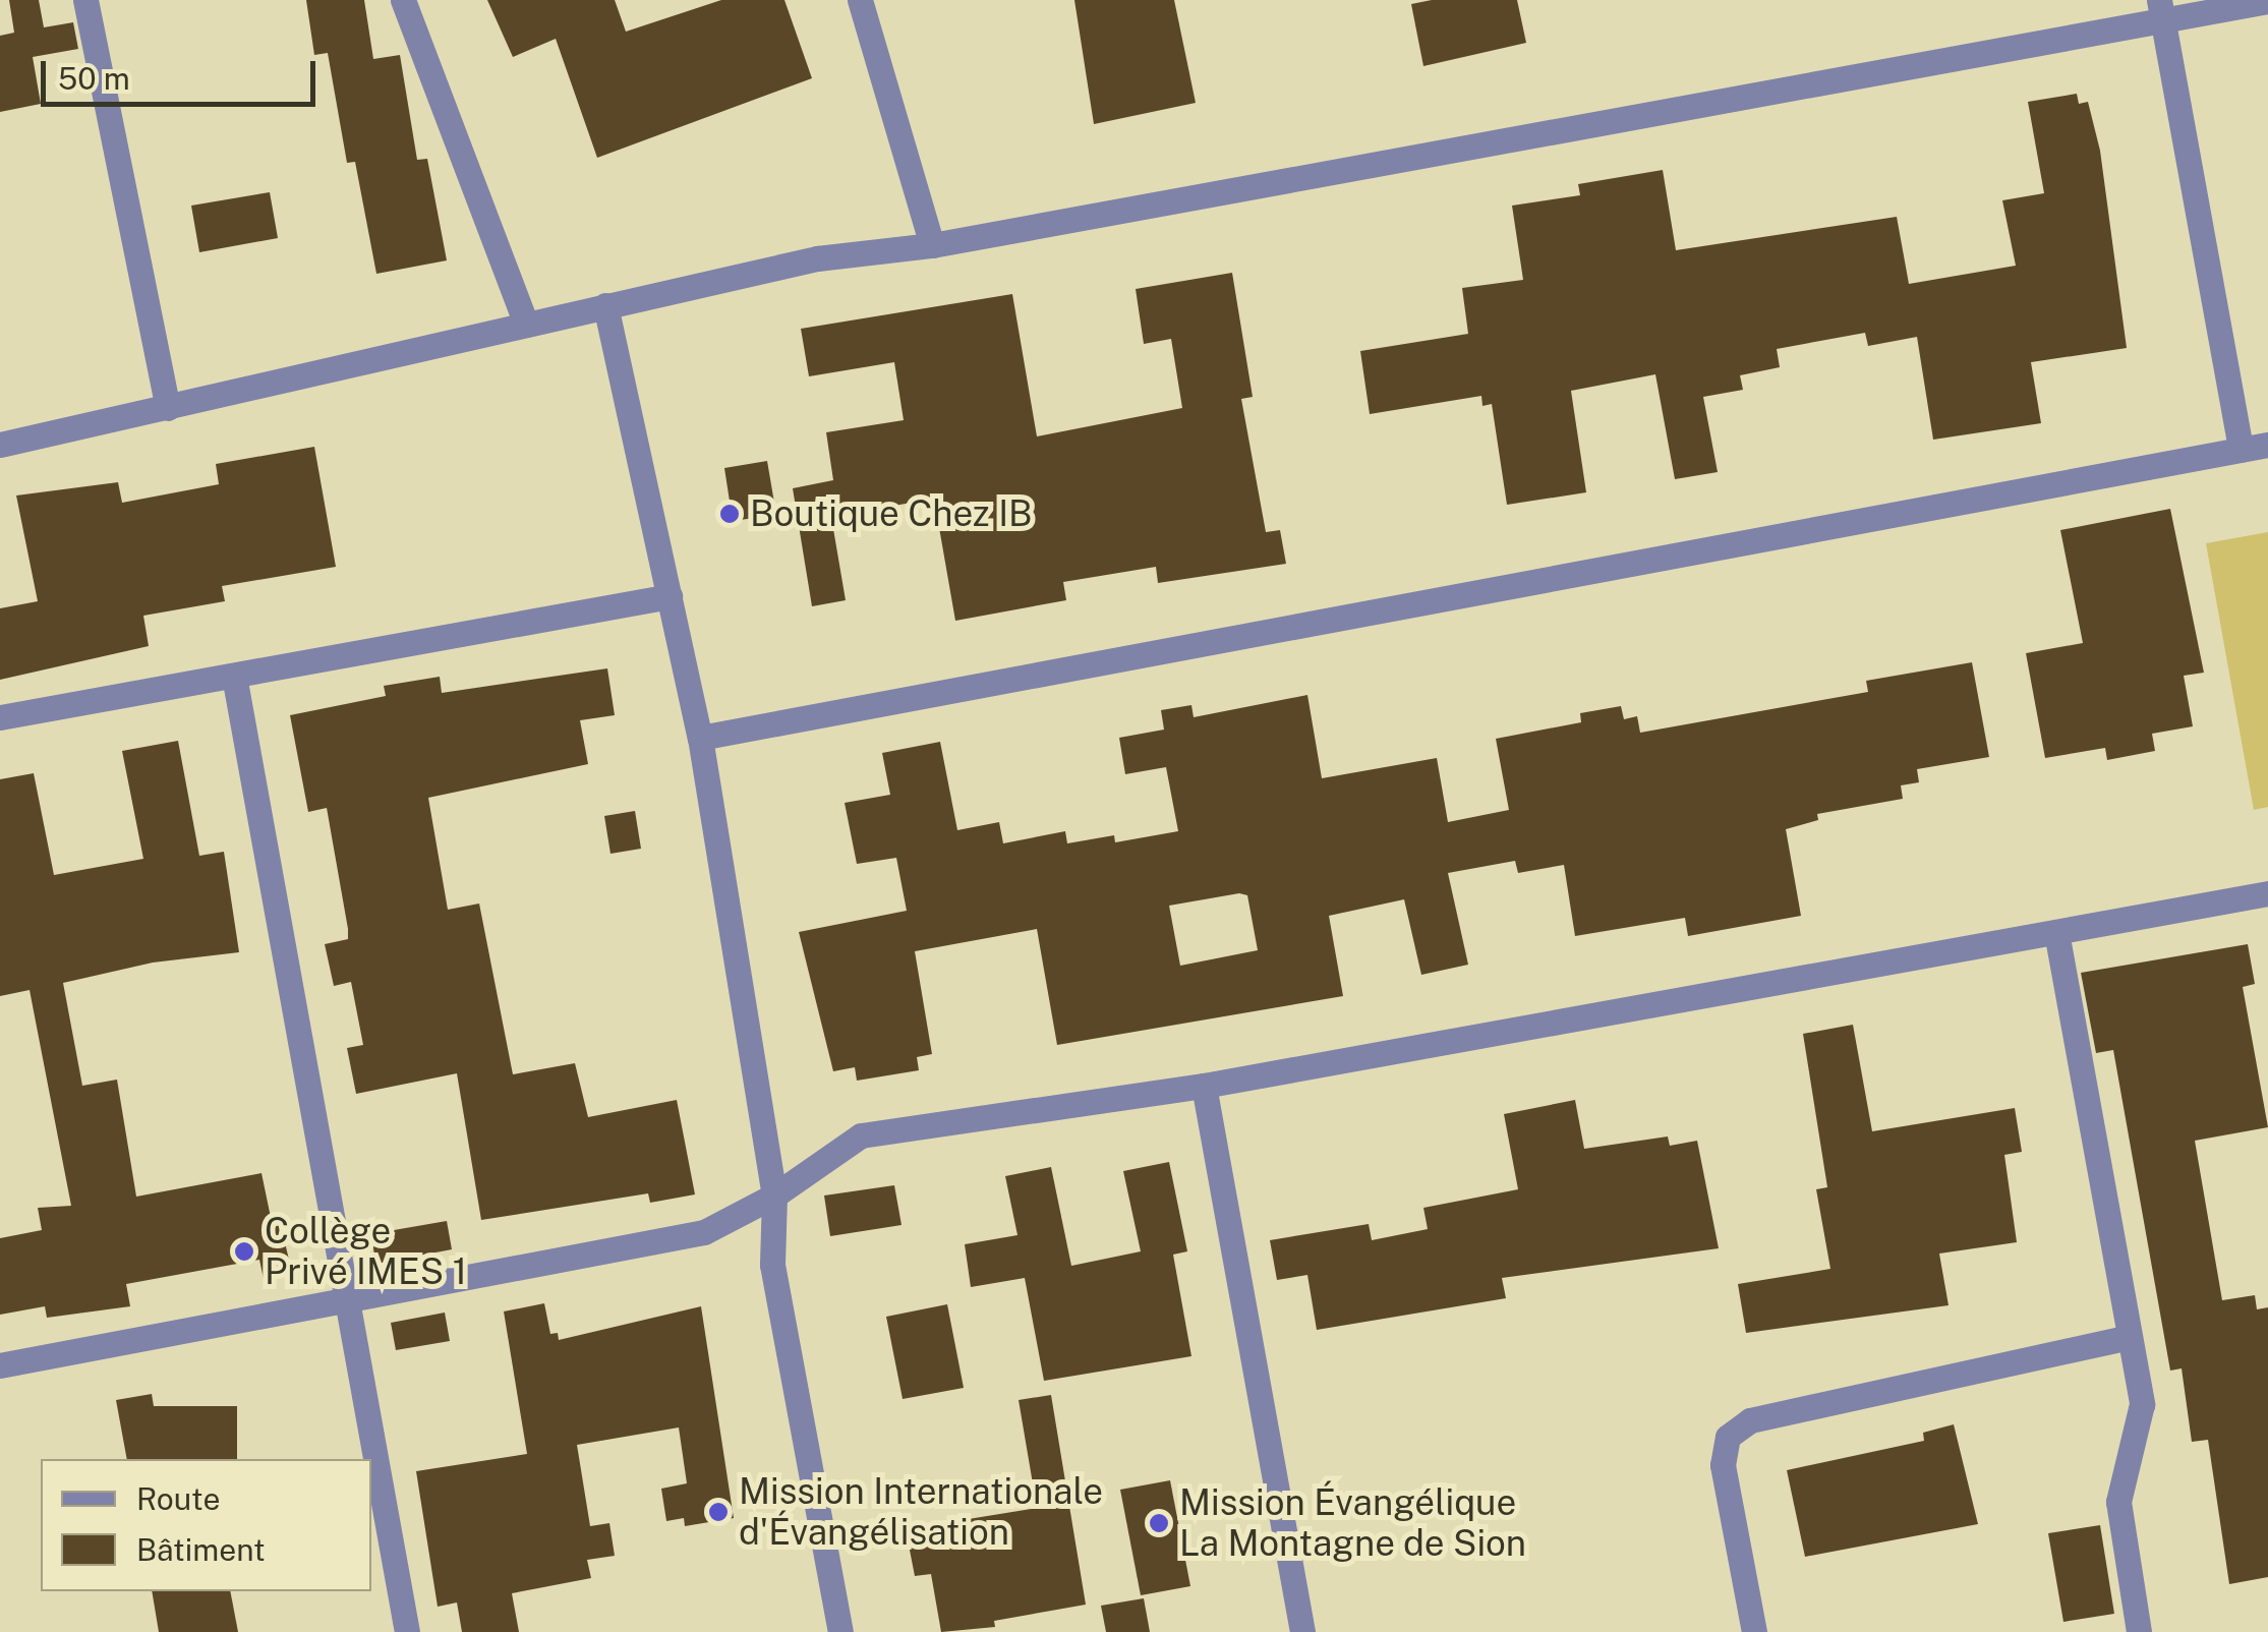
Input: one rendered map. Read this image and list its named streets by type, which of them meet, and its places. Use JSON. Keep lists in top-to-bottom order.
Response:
{
  "places": [
    "Boutique Chez IB",
    "Collège Privé IMES 1",
    "Mission Internationale d'Évangélisation",
    "Mission Évangélique La Montagne de Sion"
  ],
  "legend": ["Route", "Bâtiment"],
  "scale_bar": "50 m"
}
